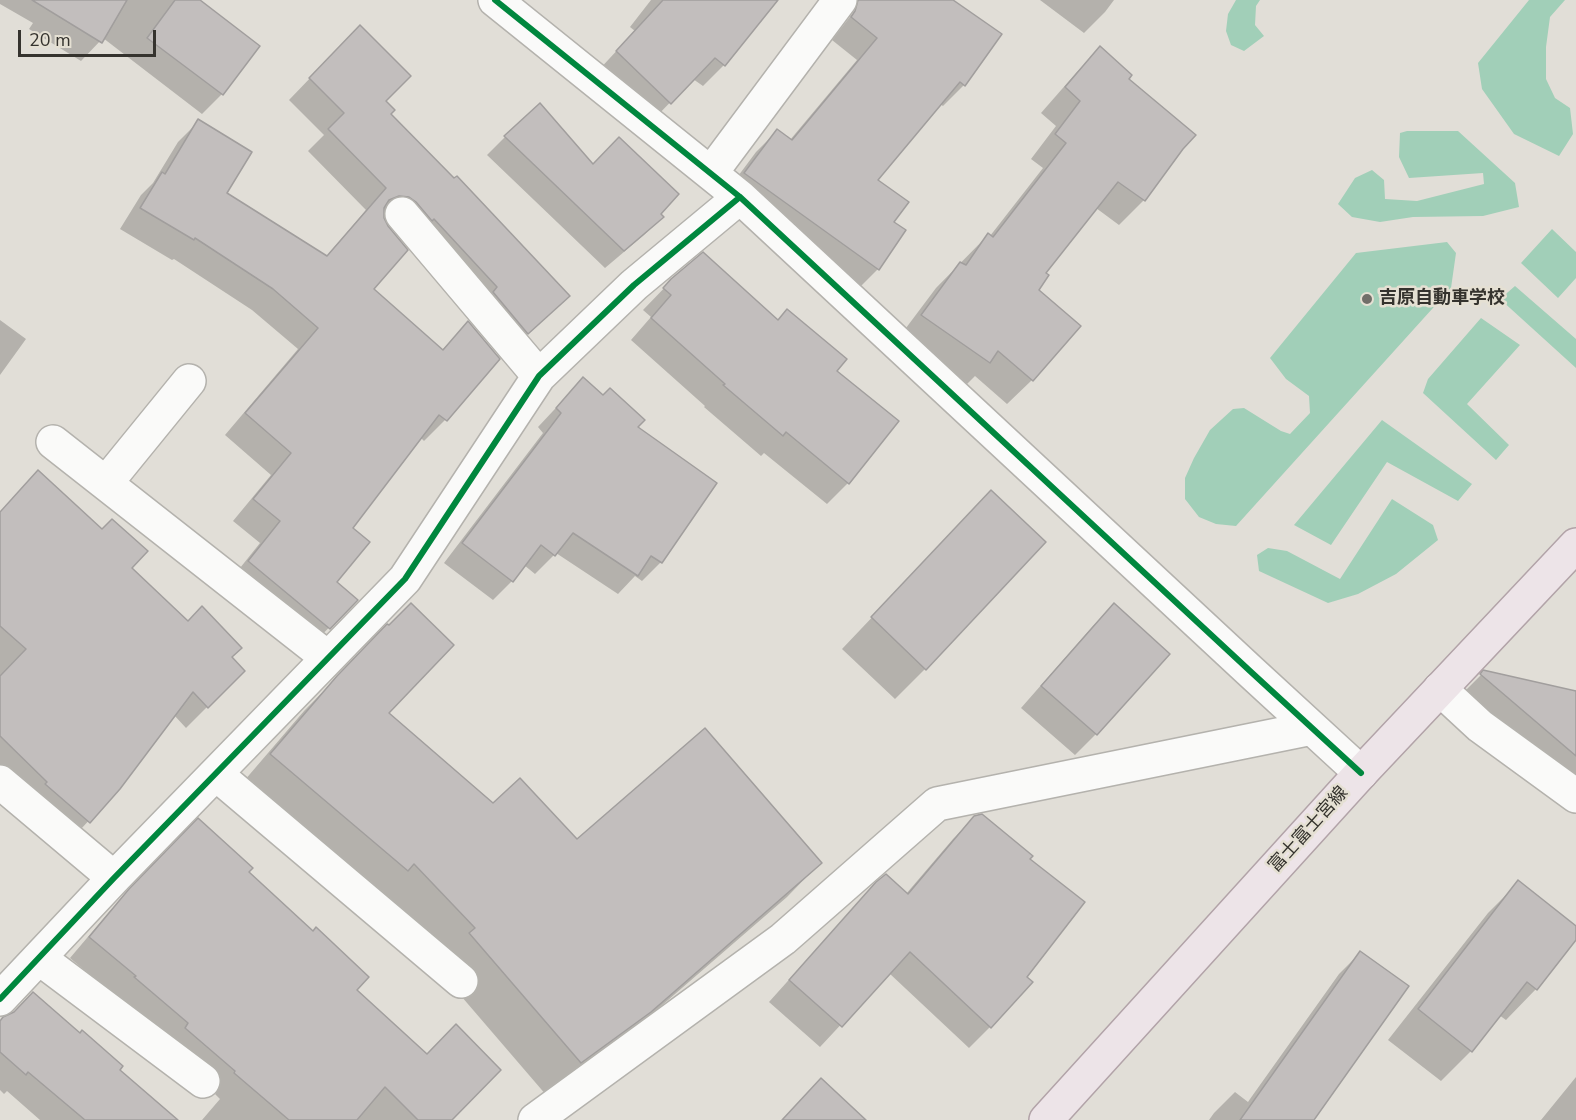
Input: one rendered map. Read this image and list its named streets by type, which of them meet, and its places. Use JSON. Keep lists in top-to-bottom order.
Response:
{
  "streets": {
    "main road": ["富士富士宮線"]
  },
  "places": ["吉原自動車学校"],
  "scale_bar": "20 m"
}
